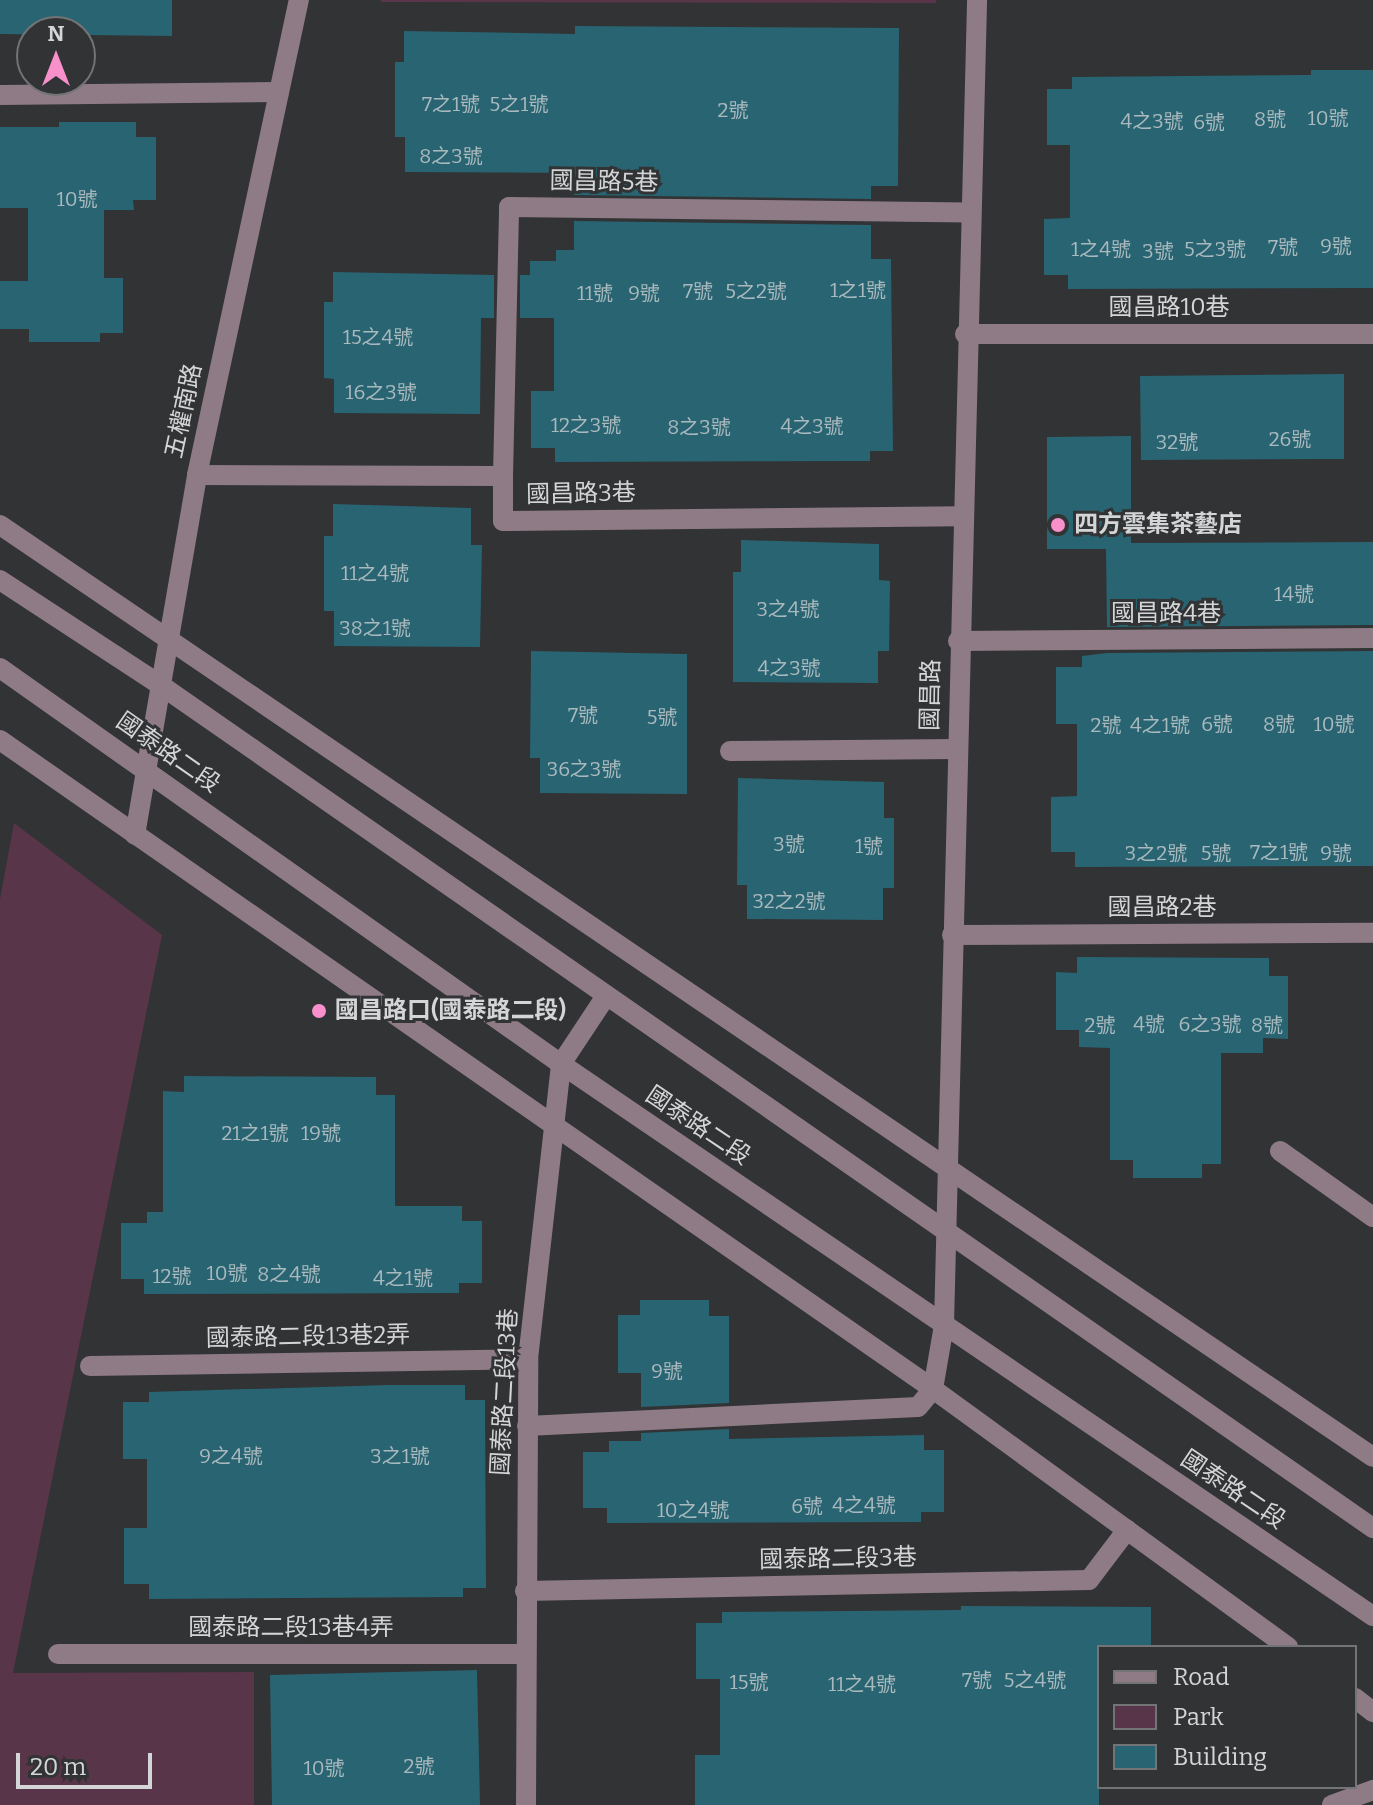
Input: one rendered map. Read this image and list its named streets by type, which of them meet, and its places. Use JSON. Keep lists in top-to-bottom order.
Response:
{
  "streets": {
    "street": [
      "國昌路5巷",
      "國昌路10巷",
      "五權南路",
      "國昌路3巷",
      "國昌路4巷",
      "國昌路",
      "國泰路二段",
      "國昌路2巷",
      "國泰路二段13巷2弄",
      "國泰路二段13巷",
      "國泰路二段3巷",
      "國泰路二段13巷4弄"
    ]
  },
  "crossings": [
    ["國昌路5巷", "國昌路3巷"],
    ["國昌路5巷", "國昌路"],
    ["國昌路10巷", "國昌路"],
    ["五權南路", "國昌路3巷"],
    ["五權南路", "國泰路二段"],
    ["國昌路3巷", "國昌路"],
    ["國昌路4巷", "國昌路"],
    ["國昌路", "國泰路二段"],
    ["國昌路", "國昌路2巷"],
    ["國泰路二段", "國泰路二段13巷"],
    ["國泰路二段13巷2弄", "國泰路二段13巷"],
    ["國泰路二段13巷", "國泰路二段3巷"],
    ["國泰路二段13巷", "國泰路二段13巷4弄"]
  ],
  "places": ["四方雲集茶藝店", "國昌路口(國泰路二段)"],
  "house_numbers": [
    "7之1號",
    "5之1號",
    "2號",
    "10號",
    "8號",
    "4之3號",
    "6號",
    "8之3號",
    "10號",
    "9號",
    "7號",
    "1之4號",
    "5之3號",
    "3號",
    "1之1號",
    "7號",
    "5之2號",
    "11號",
    "9號",
    "15之4號",
    "16之3號",
    "12之3號",
    "4之3號",
    "8之3號",
    "26號",
    "32號",
    "11之4號",
    "14號",
    "3之4號",
    "38之1號",
    "4之3號",
    "7號",
    "5號",
    "6號",
    "8號",
    "10號",
    "2號",
    "4之1號",
    "36之3號",
    "3號",
    "1號",
    "7之1號",
    "3之2號",
    "5號",
    "9號",
    "32之2號",
    "4號",
    "6之3號",
    "2號",
    "8號",
    "21之1號",
    "19號",
    "10號",
    "8之4號",
    "12號",
    "4之1號",
    "9號",
    "9之4號",
    "3之1號",
    "4之4號",
    "6號",
    "10之4號",
    "7號",
    "5之4號",
    "15號",
    "11之4號",
    "2號",
    "10號"
  ],
  "legend": ["Road", "Park", "Building"],
  "scale_bar": "20 m",
  "north": "top"
}
